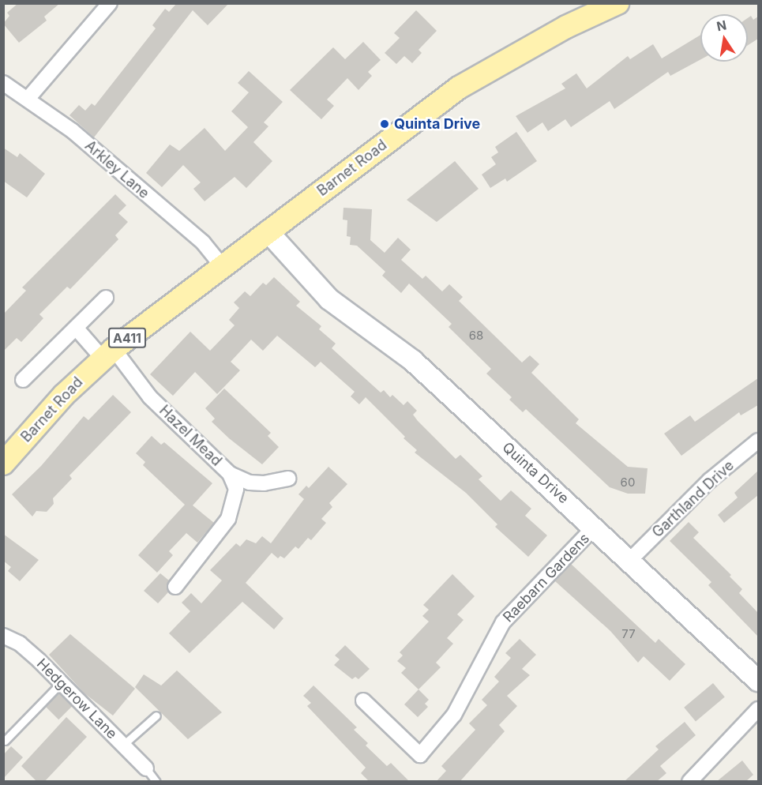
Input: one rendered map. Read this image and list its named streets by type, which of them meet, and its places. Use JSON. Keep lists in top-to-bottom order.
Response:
{
  "streets": {
    "main road": ["Barnet Road", "A411"],
    "street": [
      "Arkley Lane",
      "Hazel Mead",
      "Quinta Drive",
      "Garthland Drive",
      "Raebarn Gardens",
      "Hedgerow Lane"
    ]
  },
  "crossings": [
    ["Barnet Road", "Arkley Lane"],
    ["Barnet Road", "Hazel Mead"],
    ["Barnet Road", "Quinta Drive"],
    ["Quinta Drive", "Garthland Drive"],
    ["Quinta Drive", "Raebarn Gardens"]
  ],
  "places": ["Quinta Drive"],
  "house_numbers": ["68", "60", "77"],
  "north": "top"
}
